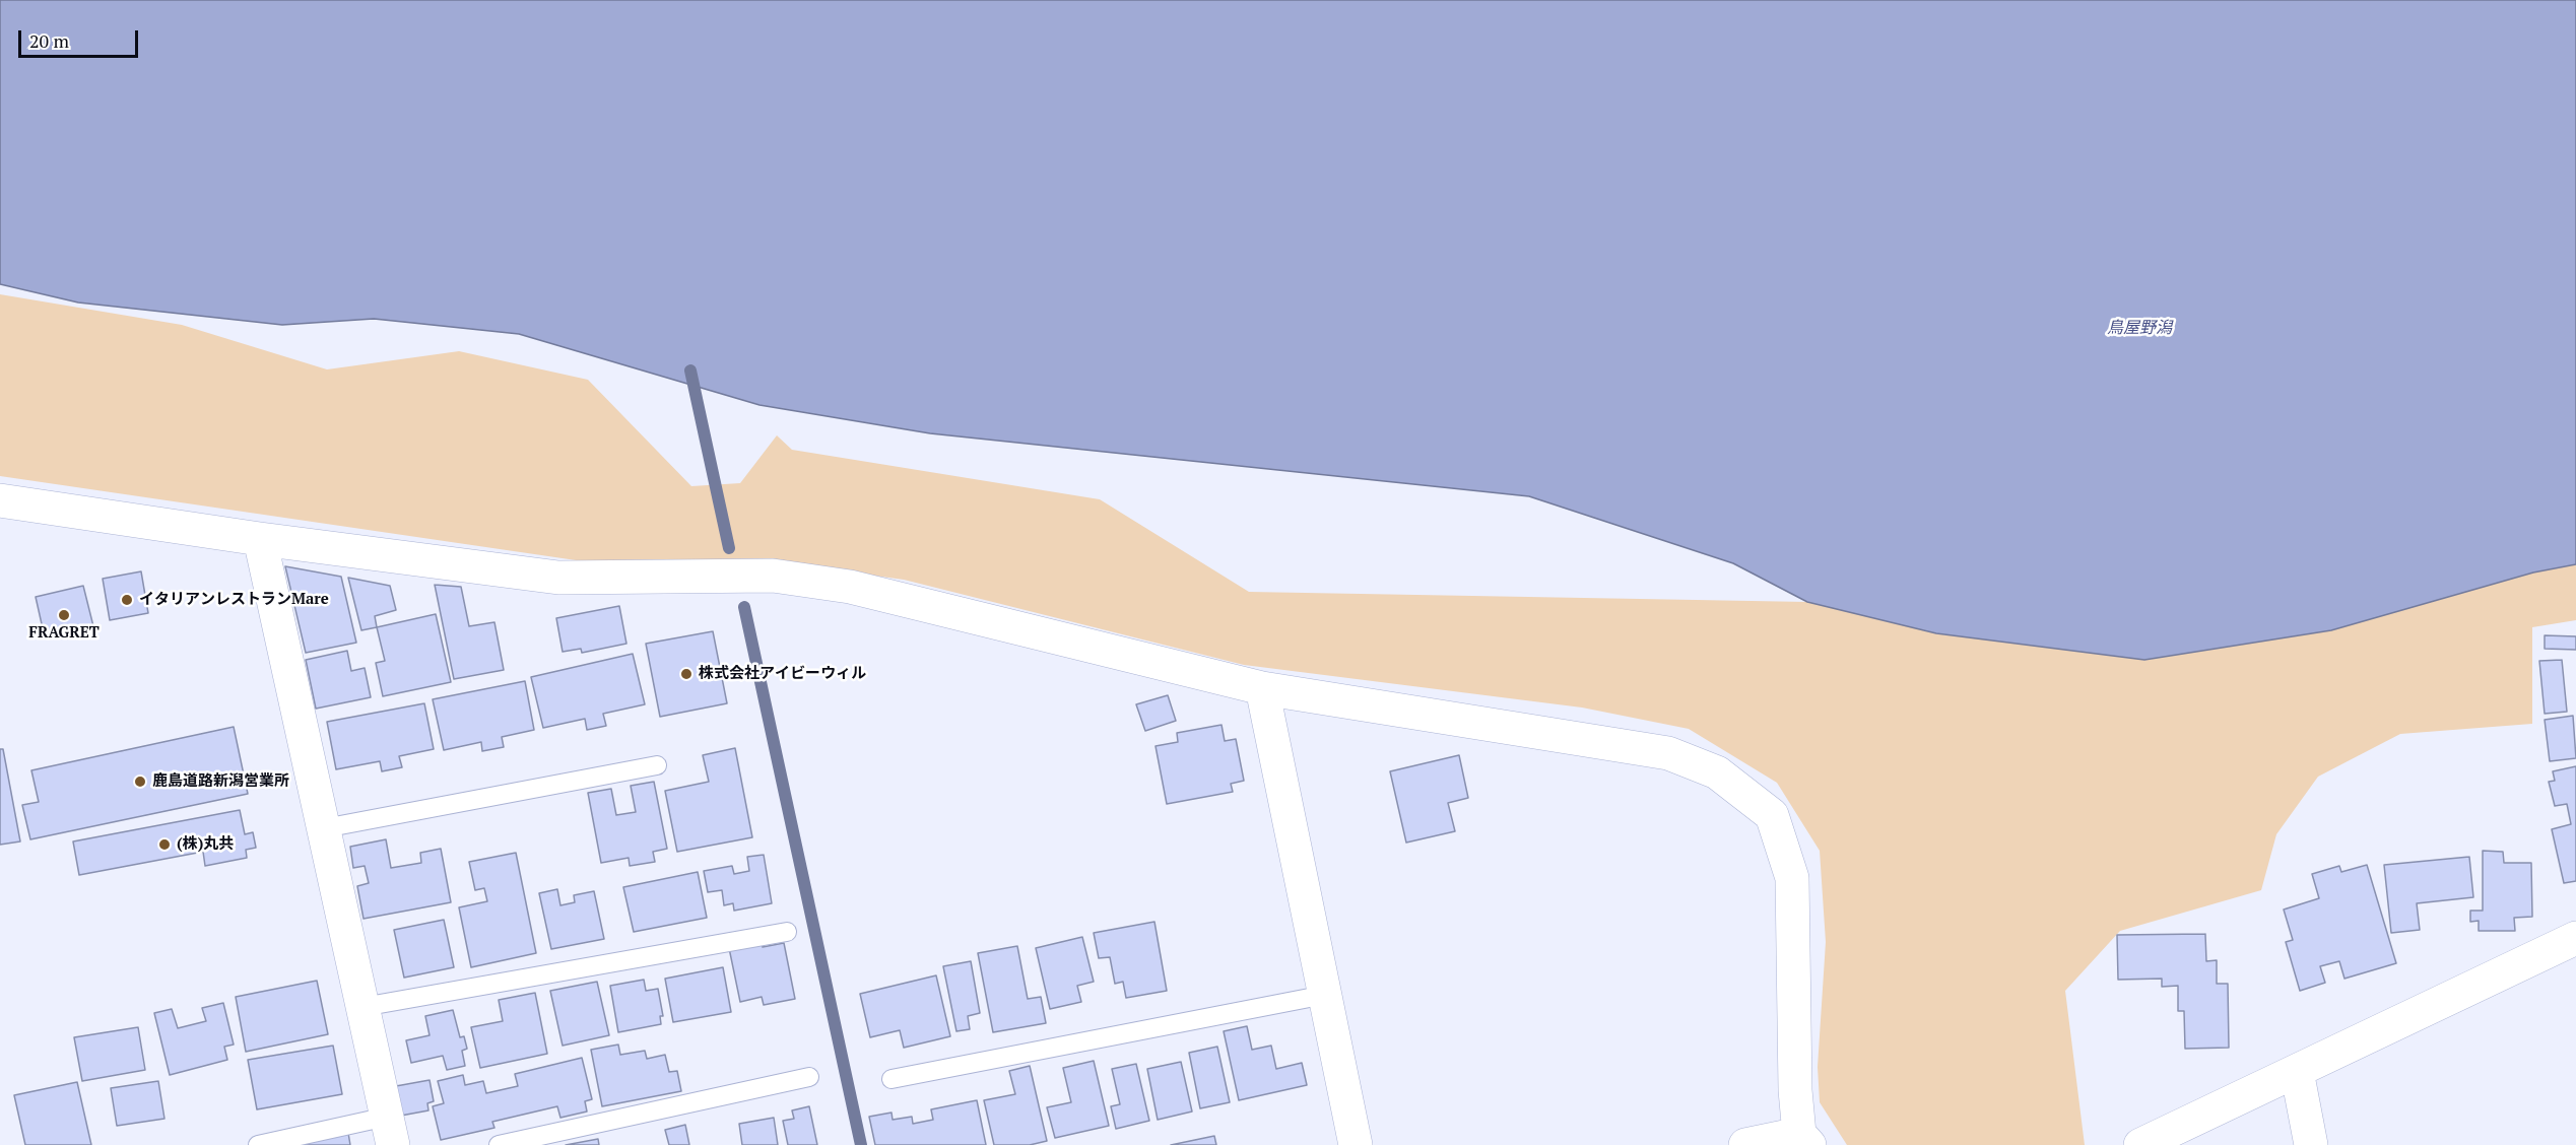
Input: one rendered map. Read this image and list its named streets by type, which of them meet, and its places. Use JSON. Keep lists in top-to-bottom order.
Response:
{
  "water": ["鳥屋野潟"],
  "places": [
    "イタリアンレストランMare",
    "FRAGRET",
    "株式会社アイビーウィル",
    "鹿島道路新潟営業所",
    "(株)丸共"
  ],
  "scale_bar": "20 m"
}
